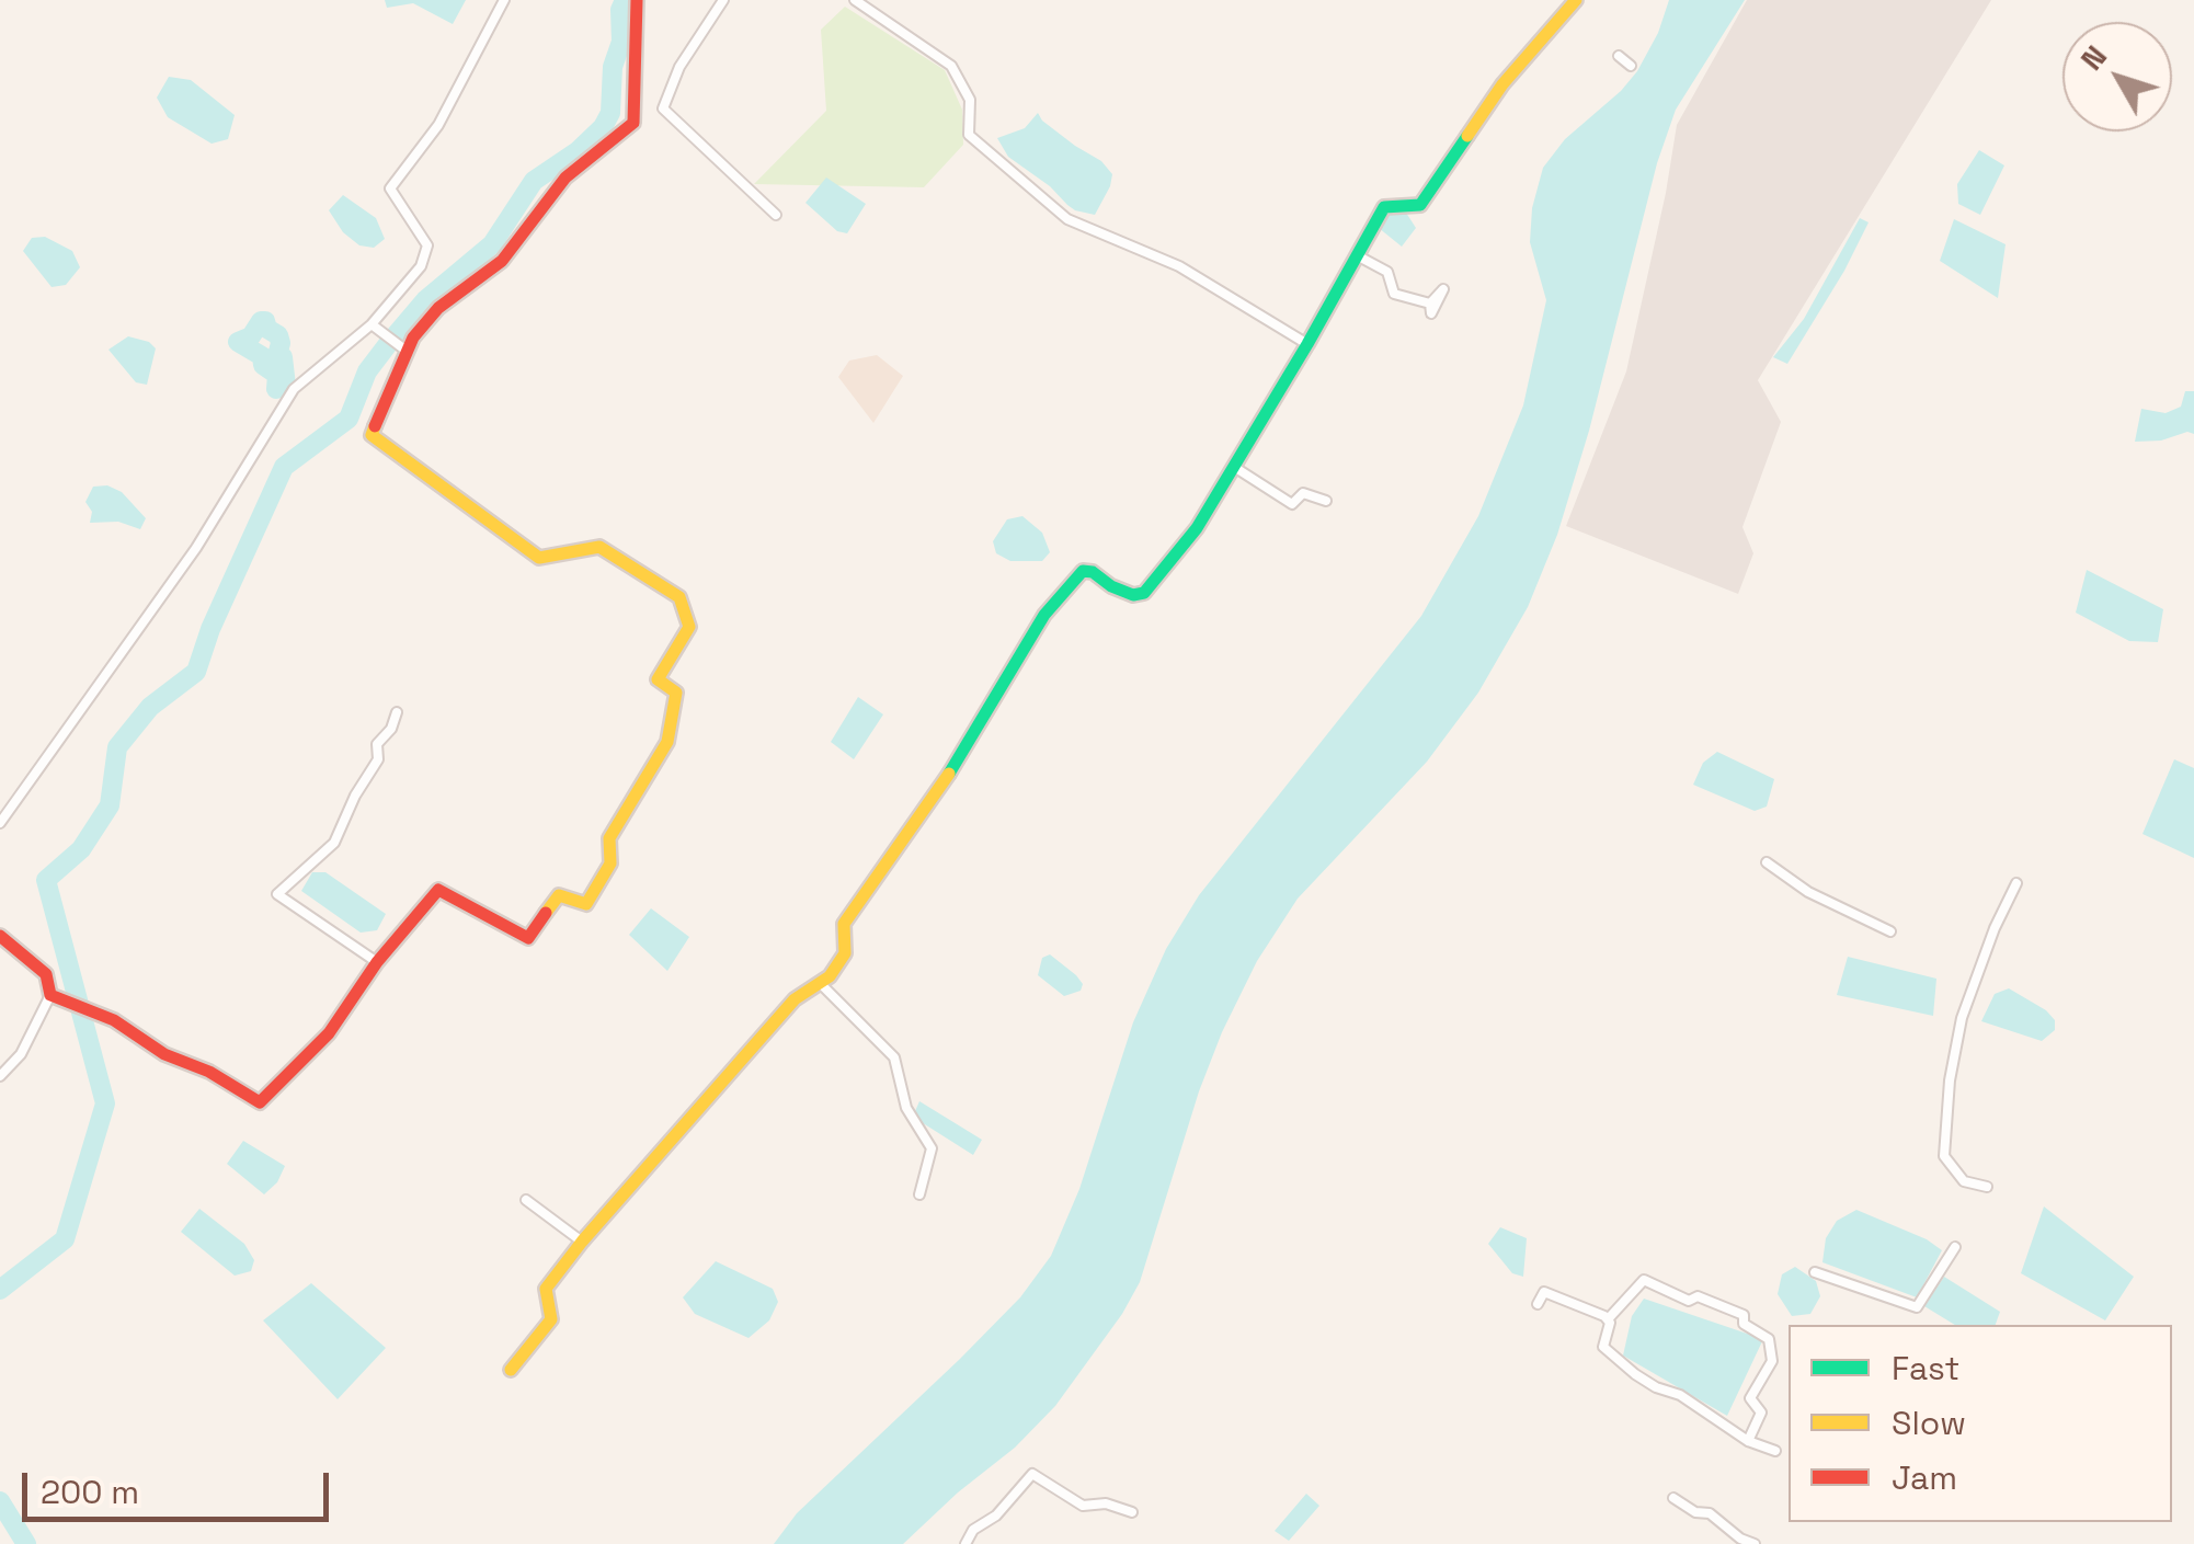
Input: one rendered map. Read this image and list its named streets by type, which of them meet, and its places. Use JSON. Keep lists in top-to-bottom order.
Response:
{
  "legend": ["Fast", "Slow", "Jam"],
  "scale_bar": "200 m",
  "north": "top left"
}
